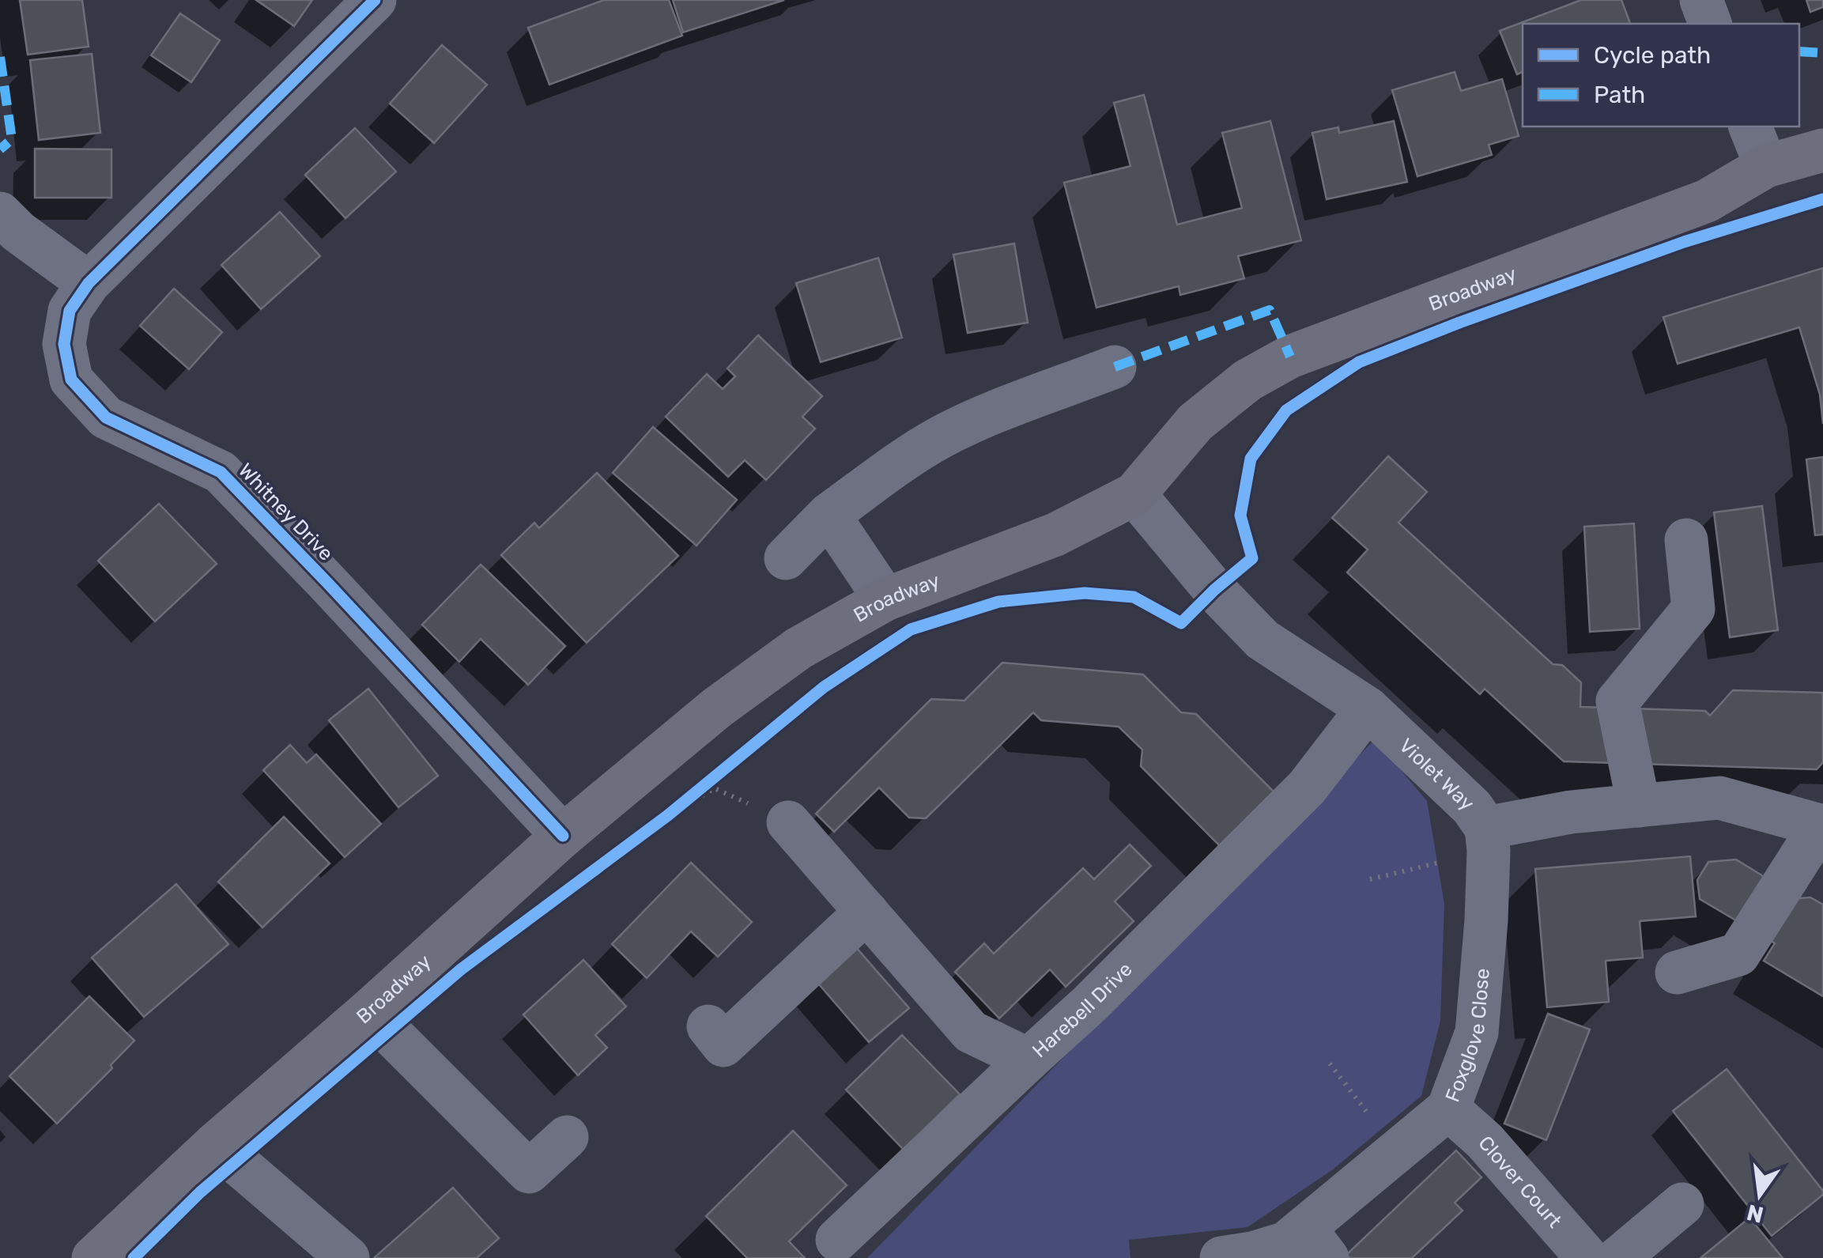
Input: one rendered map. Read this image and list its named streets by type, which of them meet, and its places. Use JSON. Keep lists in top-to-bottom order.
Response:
{
  "streets": {
    "main road": ["Broadway"],
    "street": [
      "Whitney Drive",
      "Violet Way",
      "Harebell Drive",
      "Foxglove Close",
      "Clover Court"
    ]
  },
  "crossings": [
    ["Broadway", "Whitney Drive"],
    ["Broadway", "Violet Way"],
    ["Violet Way", "Harebell Drive"],
    ["Violet Way", "Foxglove Close"],
    ["Foxglove Close", "Clover Court"]
  ],
  "legend": ["Cycle path", "Path"],
  "north": "bottom"
}
